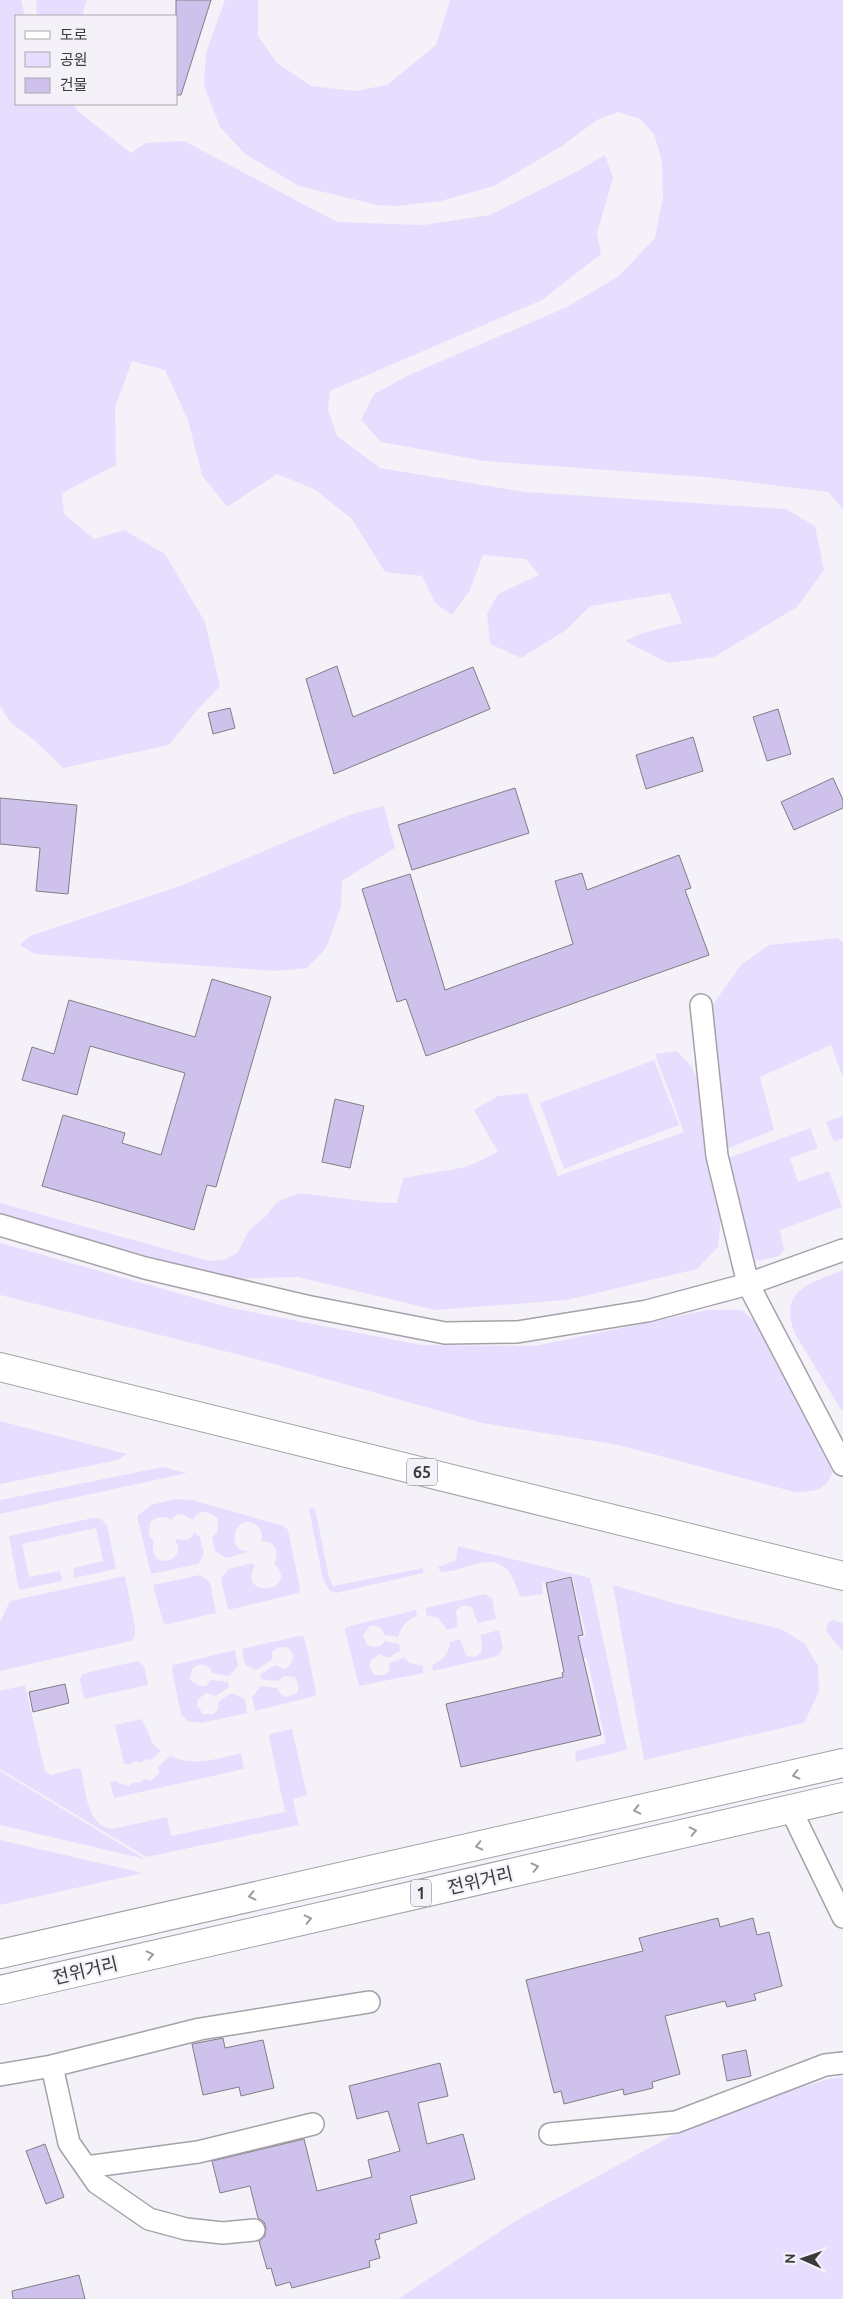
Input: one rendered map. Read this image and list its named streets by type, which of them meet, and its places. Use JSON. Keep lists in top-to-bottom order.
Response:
{
  "streets": {
    "main road": ["65", "전위거리", "1"]
  },
  "legend": ["도로", "공원", "건물"],
  "north": "left"
}
